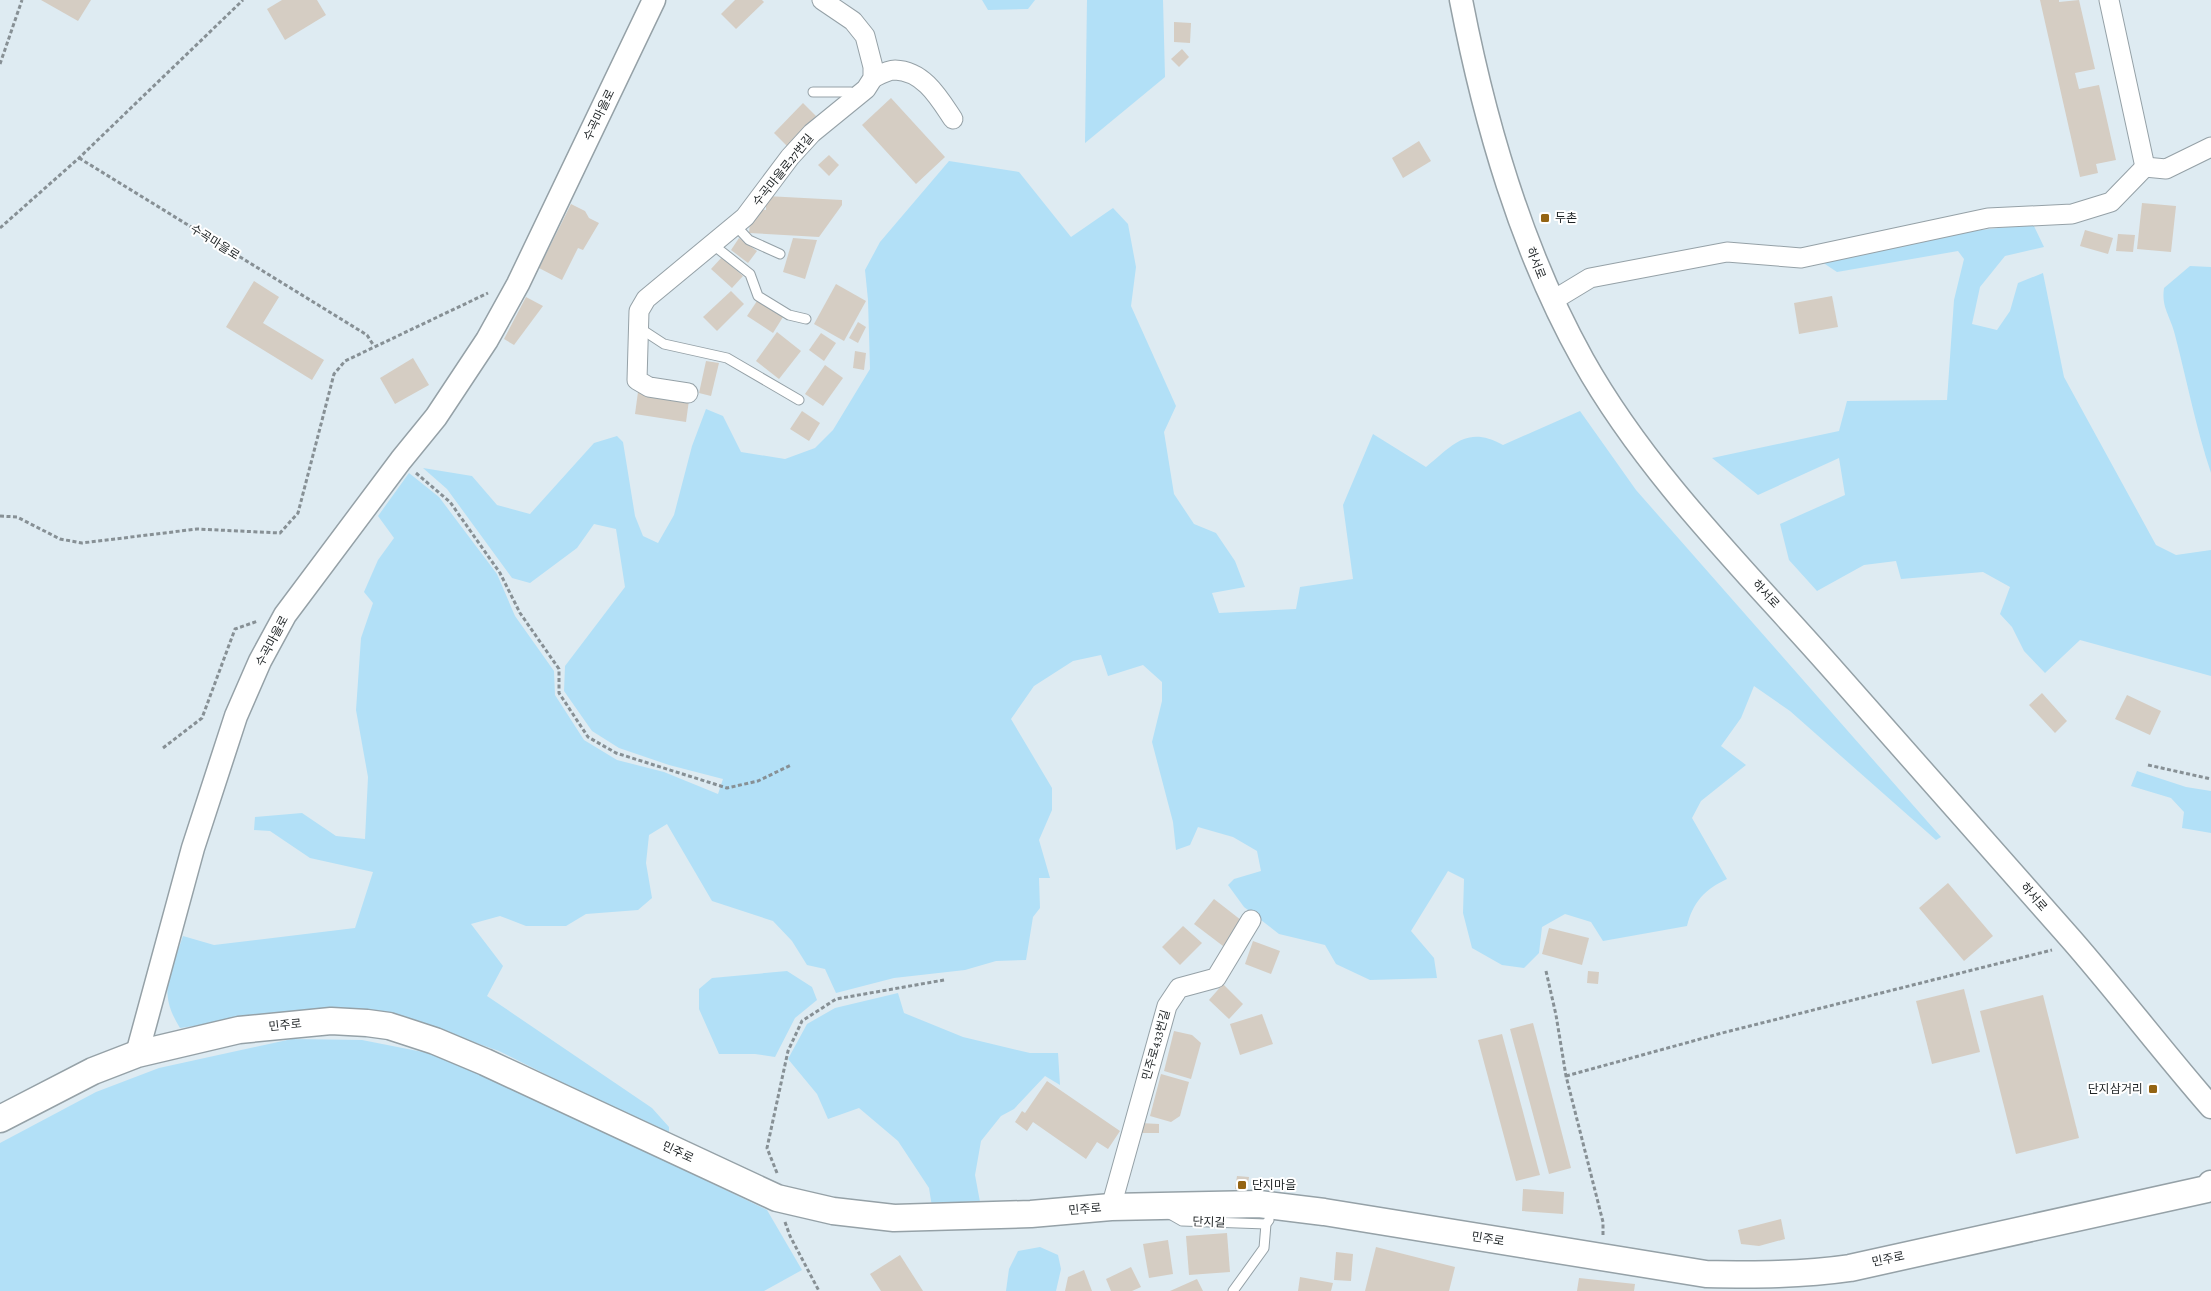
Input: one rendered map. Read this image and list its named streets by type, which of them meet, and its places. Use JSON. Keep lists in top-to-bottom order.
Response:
{
  "streets": {
    "main road": ["민주로"],
    "street": [
      "수곡마을로",
      "수곡마을로27번길",
      "하서로",
      "민주로433번길"
    ]
  },
  "crossings": [
    ["수곡마을로", "민주로"],
    ["민주로", "민주로433번길"]
  ],
  "places": {
    "transit": ["두촌", "단지삼거리", "단지마을"]
  }
}
